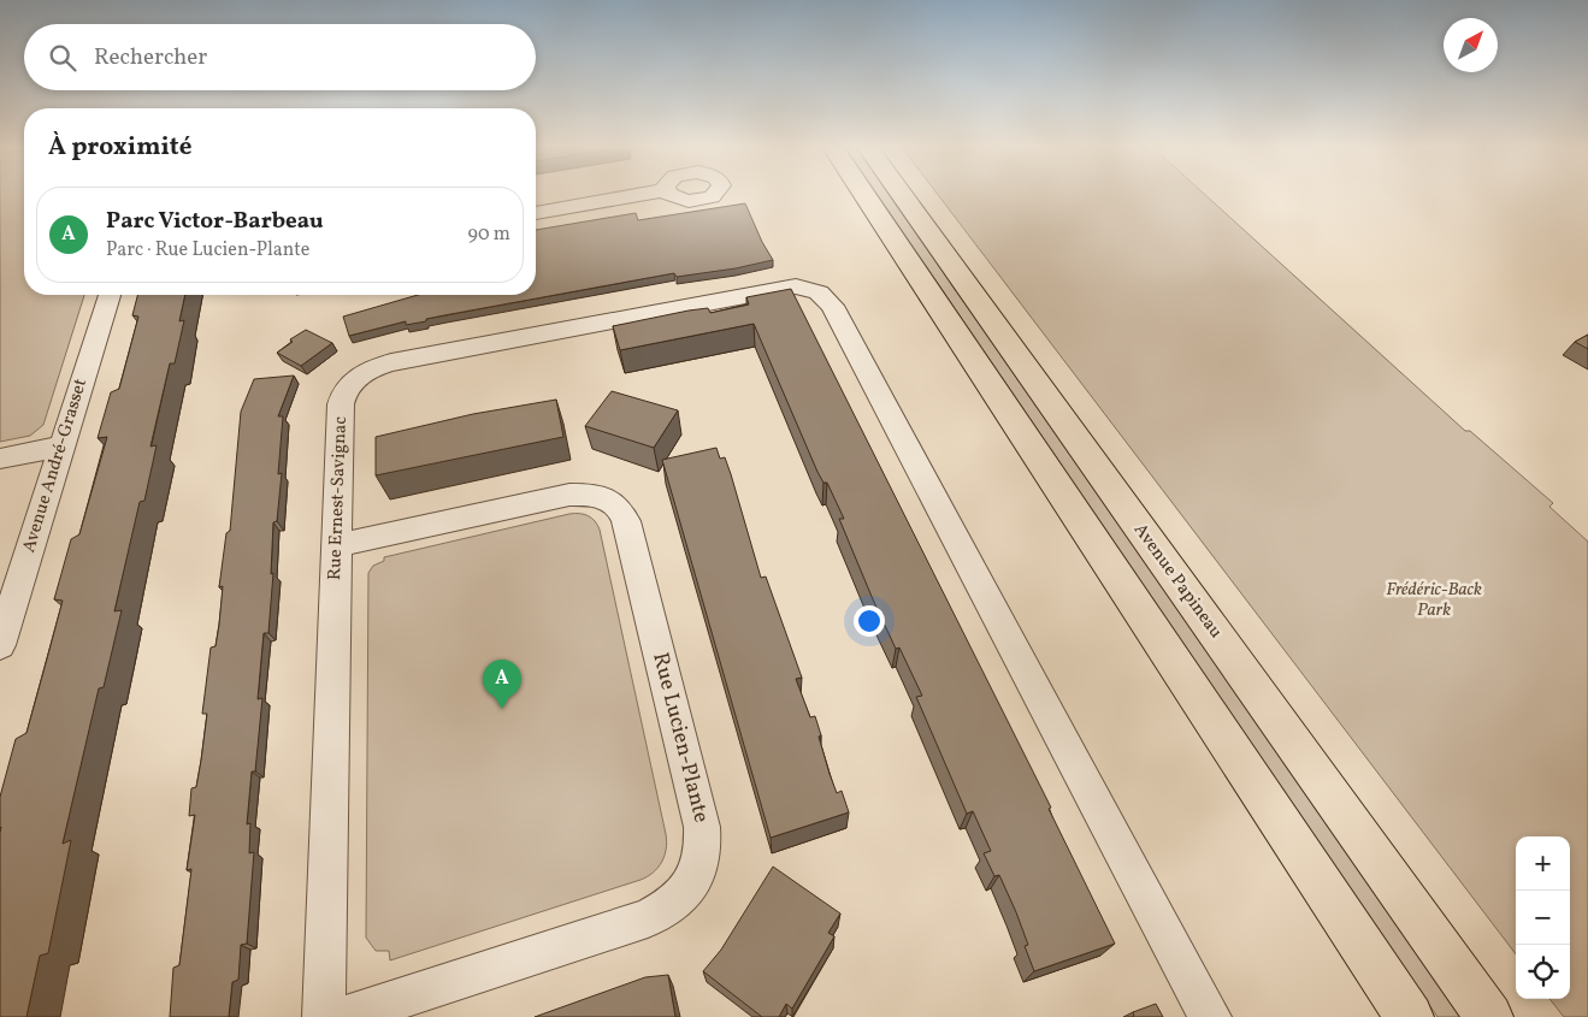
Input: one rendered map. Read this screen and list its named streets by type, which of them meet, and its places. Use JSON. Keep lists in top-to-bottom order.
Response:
{
  "streets": {
    "main road": ["Avenue Papineau"],
    "street": ["Avenue André-Grasset", "Rue Ernest-Savignac", "Rue Lucien-Plante"]
  },
  "crossings": [
    ["Rue Ernest-Savignac", "Rue Lucien-Plante"]
  ],
  "parks": ["Frédéric-Back Park"],
  "north": "top right",
  "page": {
    "search": "Rechercher",
    "heading": "À proximité",
    "list": [
      {
        "mark": "A",
        "name": "Parc Victor-Barbeau",
        "note": "Parc · Rue Lucien-Plante",
        "value": "90 m"
      }
    ],
    "pins": "A",
    "map_buttons": ["+", "−"]
  }
}
